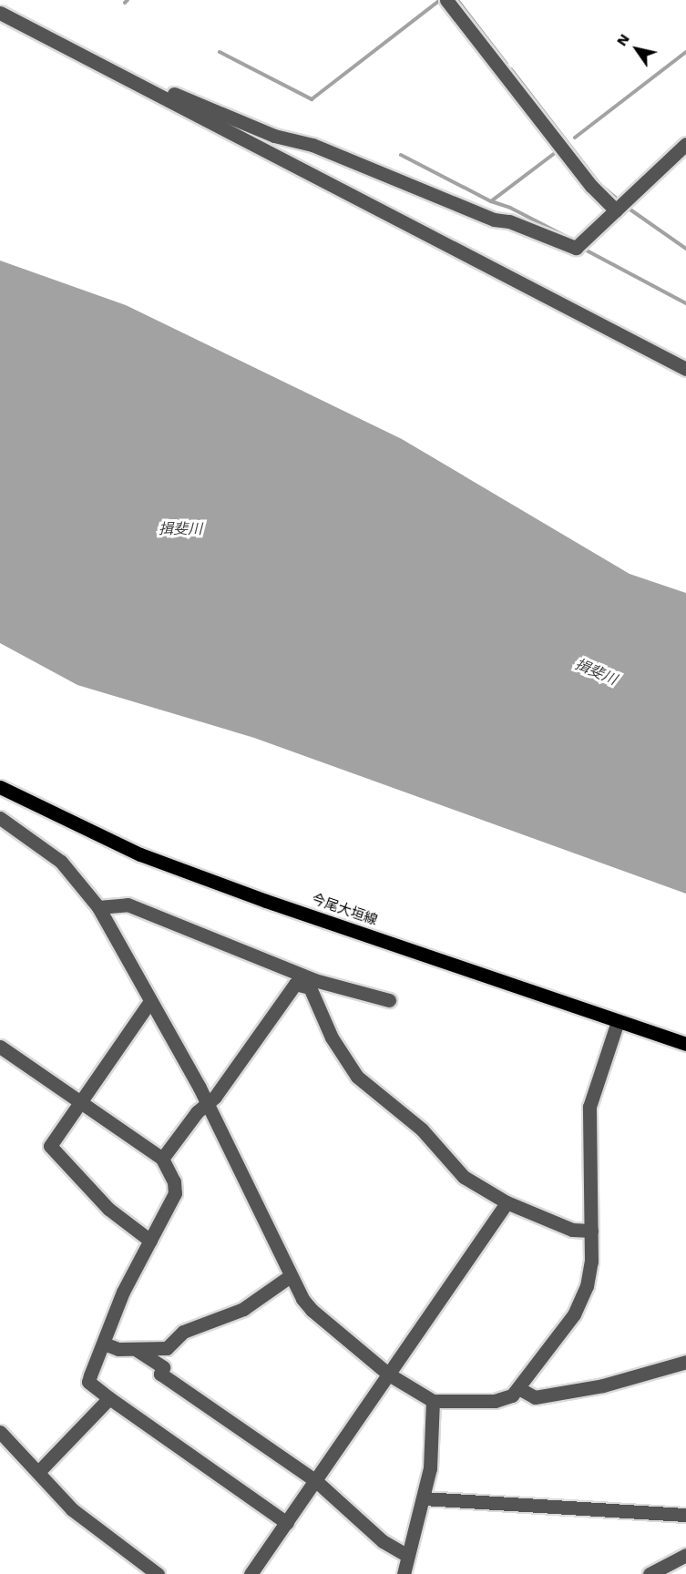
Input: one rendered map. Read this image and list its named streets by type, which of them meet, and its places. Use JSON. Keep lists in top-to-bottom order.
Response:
{
  "streets": {
    "main road": ["今尾大垣線"]
  },
  "water": ["揖斐川"],
  "north": "top left"
}
